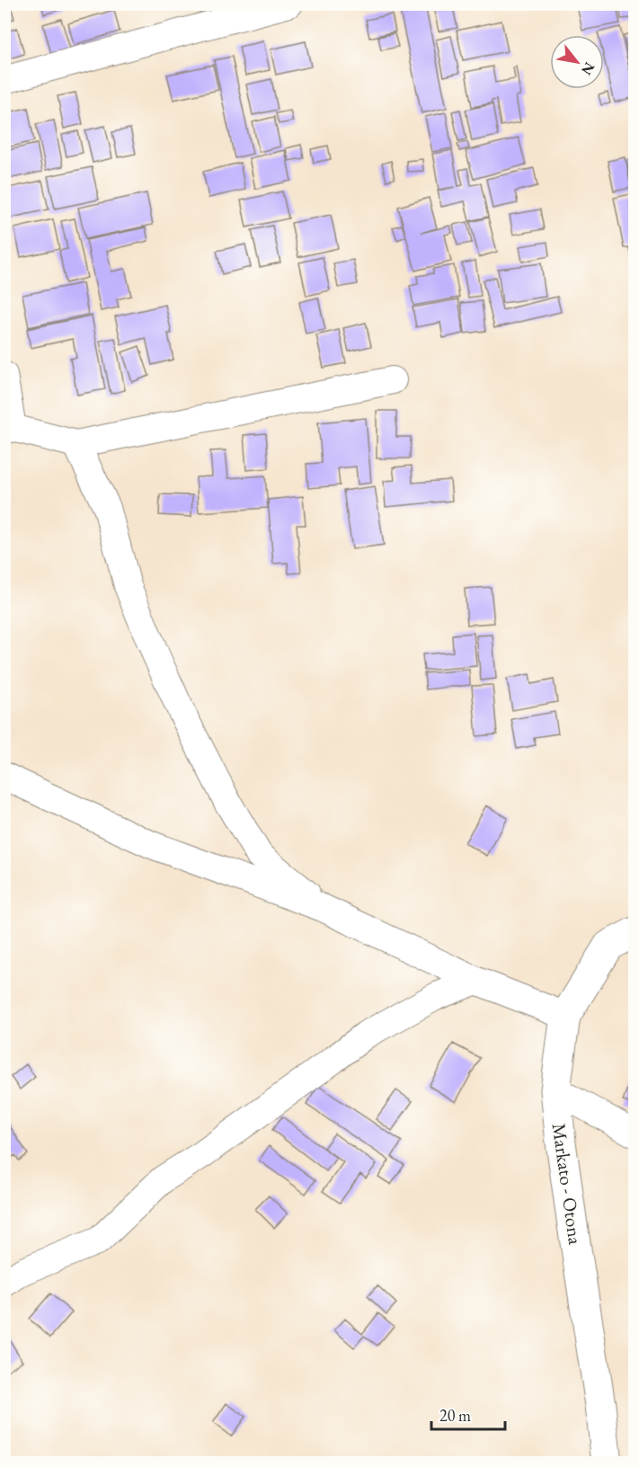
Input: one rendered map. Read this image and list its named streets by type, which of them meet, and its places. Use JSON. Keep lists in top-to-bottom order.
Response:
{
  "streets": {
    "main road": ["Markato - Otona"]
  },
  "scale_bar": "20 m",
  "north": "bottom right"
}
